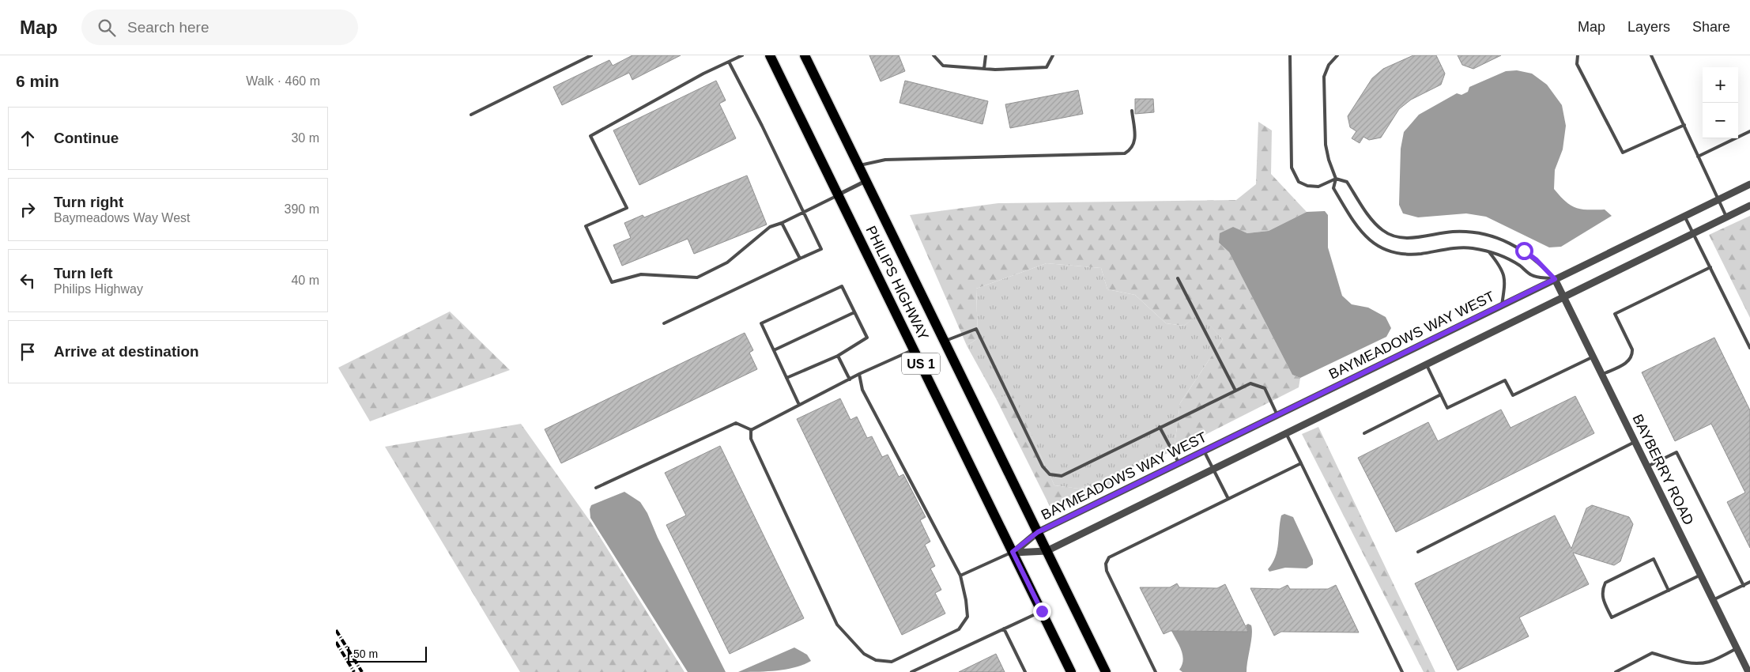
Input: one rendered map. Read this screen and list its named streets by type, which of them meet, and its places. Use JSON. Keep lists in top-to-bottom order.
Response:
{
  "streets": {
    "main road": ["PHILIPS HIGHWAY", "US 1"],
    "street": ["BAYMEADOWS WAY WEST", "BAYBERRY ROAD"]
  },
  "crossings": [
    ["PHILIPS HIGHWAY", "BAYMEADOWS WAY WEST"],
    ["BAYMEADOWS WAY WEST", "BAYBERRY ROAD"]
  ],
  "scale_bar": "50 m",
  "page": {
    "header": "Map",
    "search": "Search here",
    "nav": ["Map", "Layers", "Share"],
    "heading": ["6 min", "Walk · 460 m"],
    "map_buttons": ["+", "−"],
    "list": [
      ["Continue", "30 m"],
      ["Turn right", "Baymeadows Way West", "390 m"],
      ["Turn left", "Philips Highway", "40 m"],
      "Arrive at destination"
    ],
    "scale": "50 m"
  }
}
